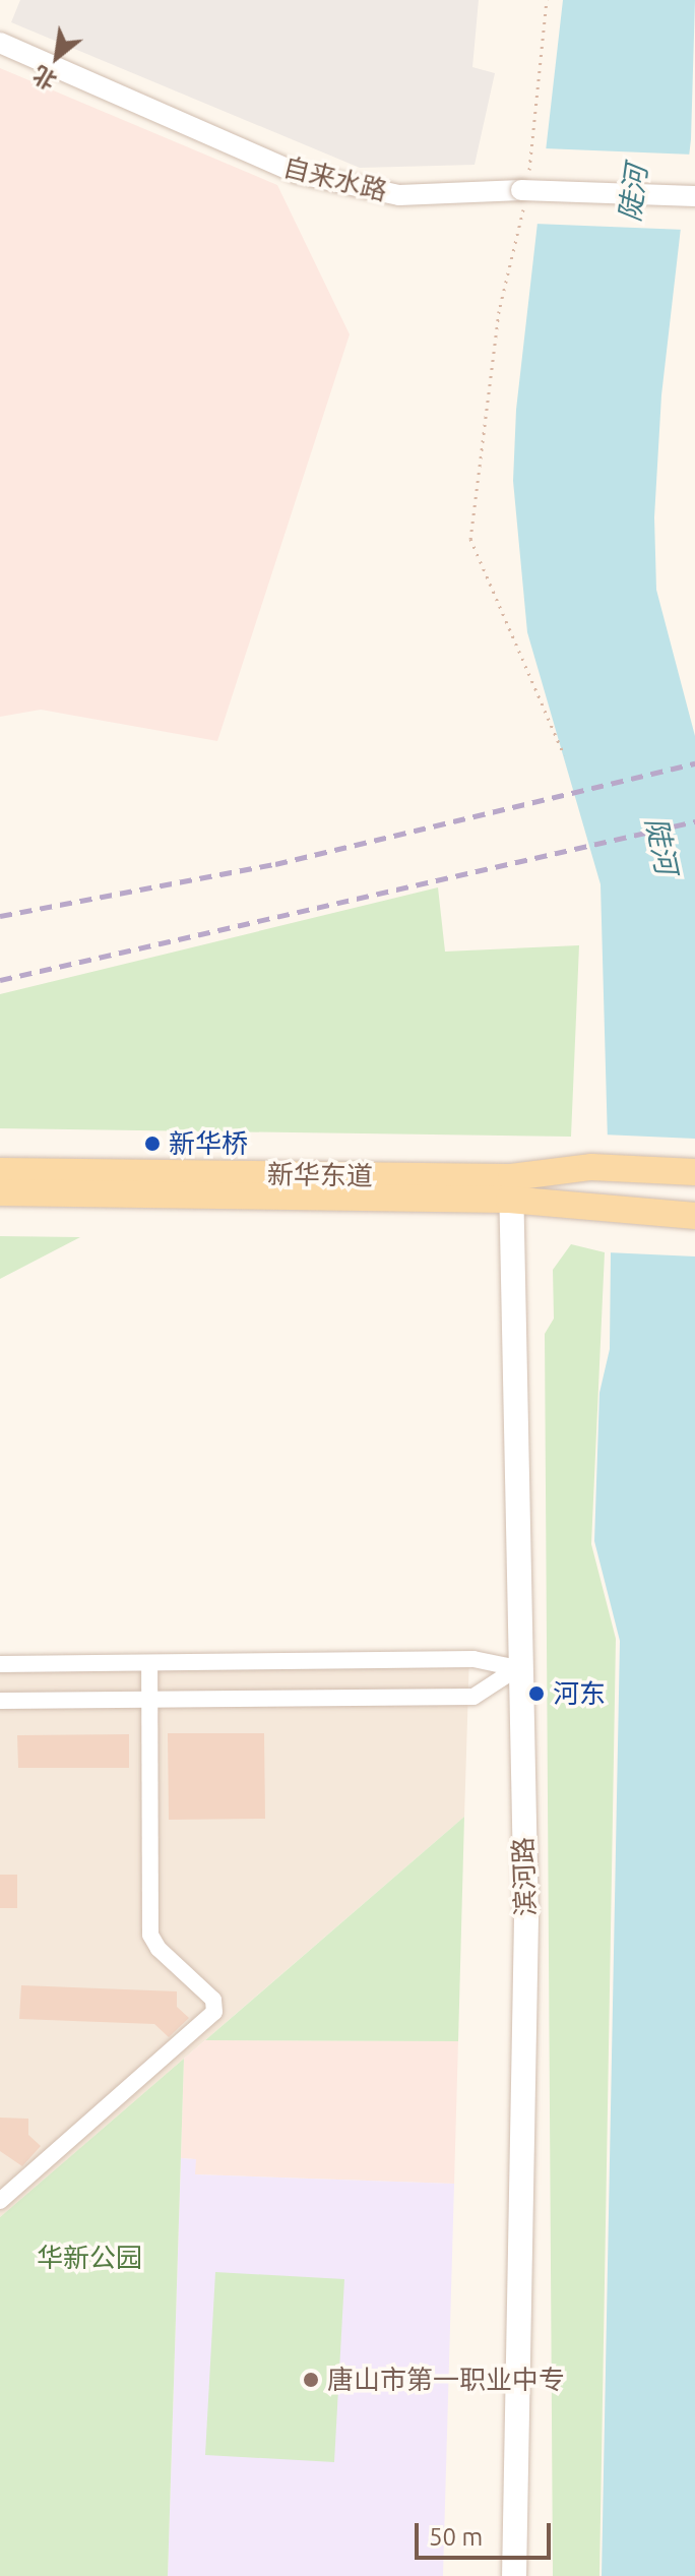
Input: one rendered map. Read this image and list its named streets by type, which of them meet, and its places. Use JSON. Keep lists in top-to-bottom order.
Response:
{
  "streets": {
    "main road": ["新华东道", "滨河路"],
    "street": ["自来水路"]
  },
  "crossings": [
    ["新华东道", "滨河路"]
  ],
  "water": ["陡河"],
  "parks": ["华新公园"],
  "places": ["新华桥", "河东", "唐山市第一职业中专"],
  "scale_bar": "50 m",
  "north": "bottom left"
}
